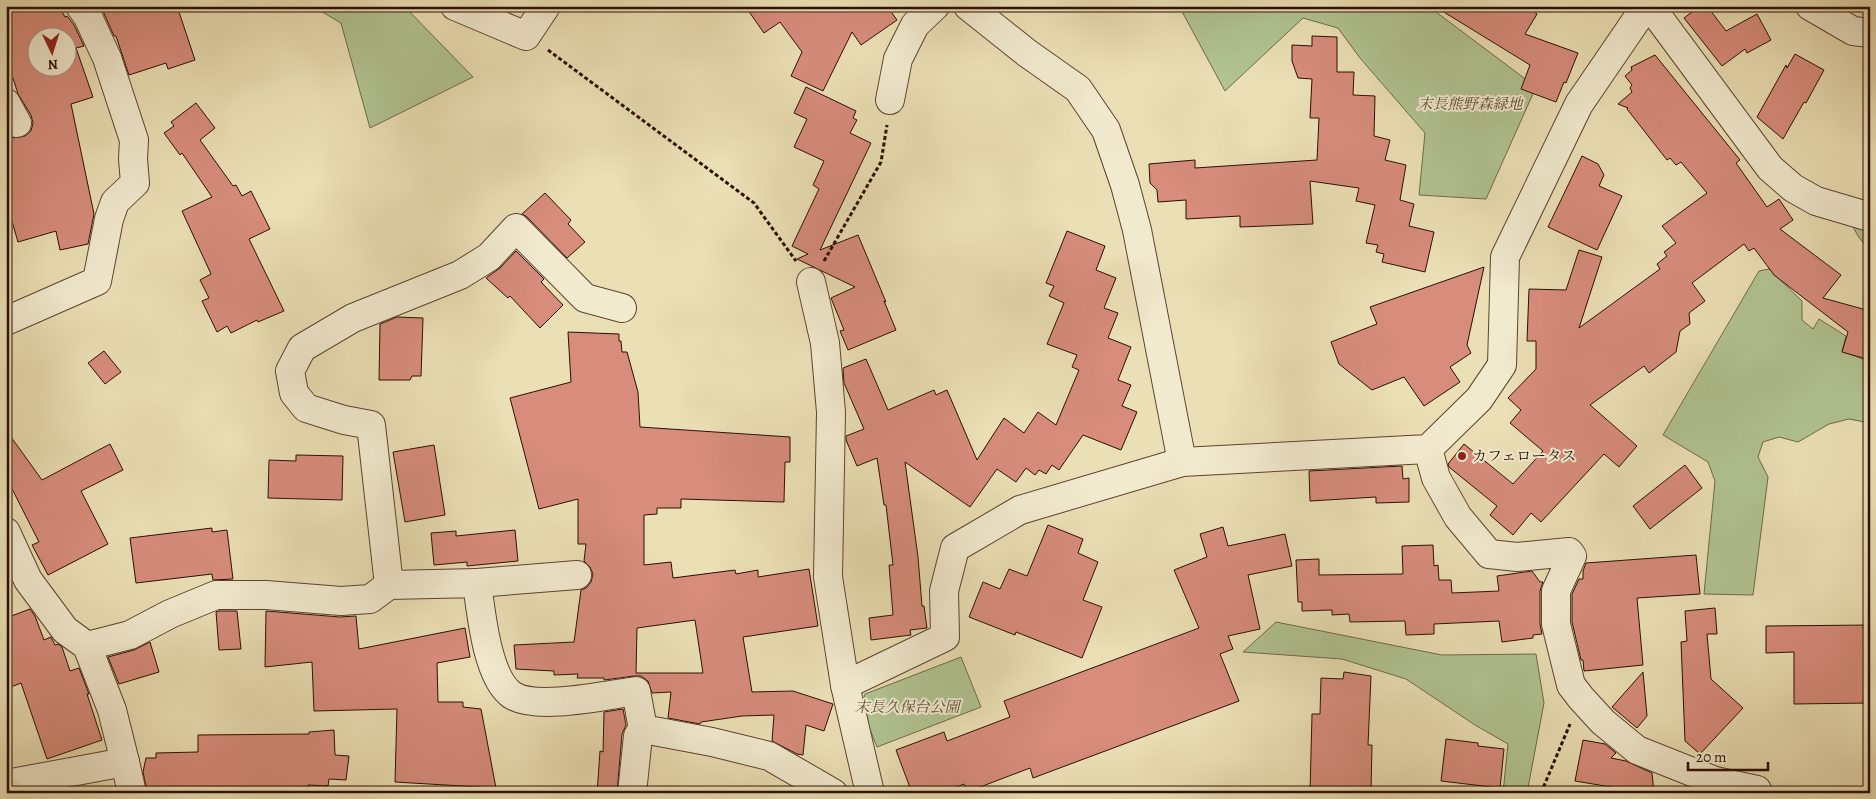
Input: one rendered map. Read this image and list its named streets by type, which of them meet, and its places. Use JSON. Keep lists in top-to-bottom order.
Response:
{
  "parks": ["末長熊野森緑地", "末長久保台公園"],
  "places": ["カフェロータス"],
  "scale_bar": "20 m",
  "north": "bottom"
}
